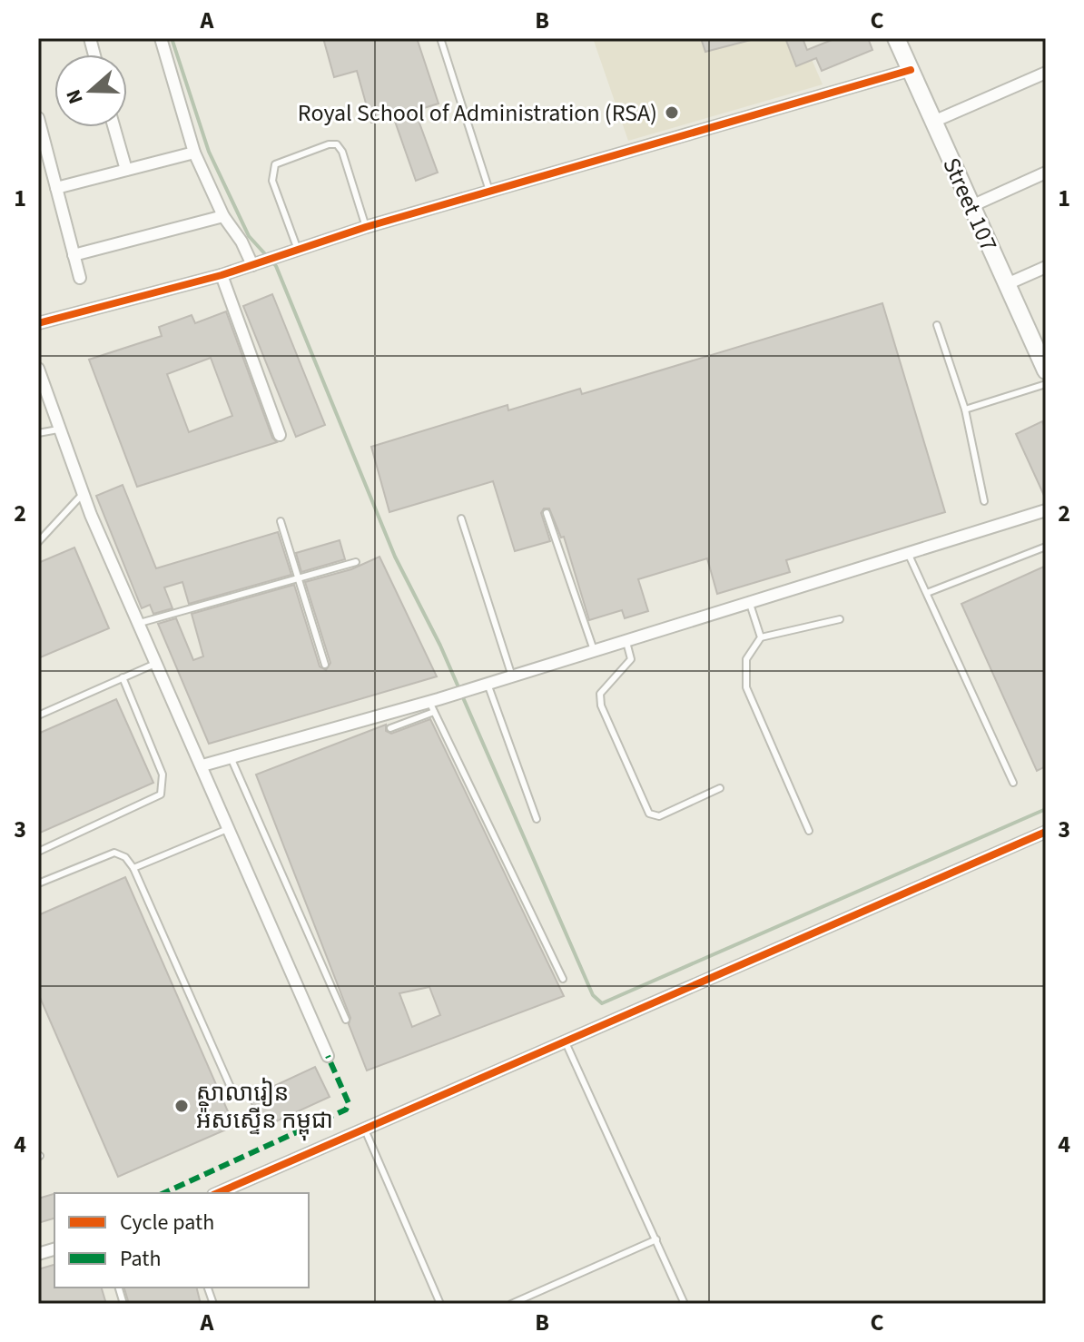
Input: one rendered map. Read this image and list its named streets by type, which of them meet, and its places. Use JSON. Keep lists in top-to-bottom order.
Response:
{
  "streets": {
    "street": ["Street 107"]
  },
  "places": ["Royal School of Administration (RSA)", "សាលារៀន អ៉ិសស្ទើន កម្ពុជា"],
  "legend": ["Cycle path", "Path"],
  "north": "left",
  "grid": {
    "columns": ["A", "B", "C"],
    "rows": [
      "1",
      "2",
      "3",
      "4"
    ]
  }
}
